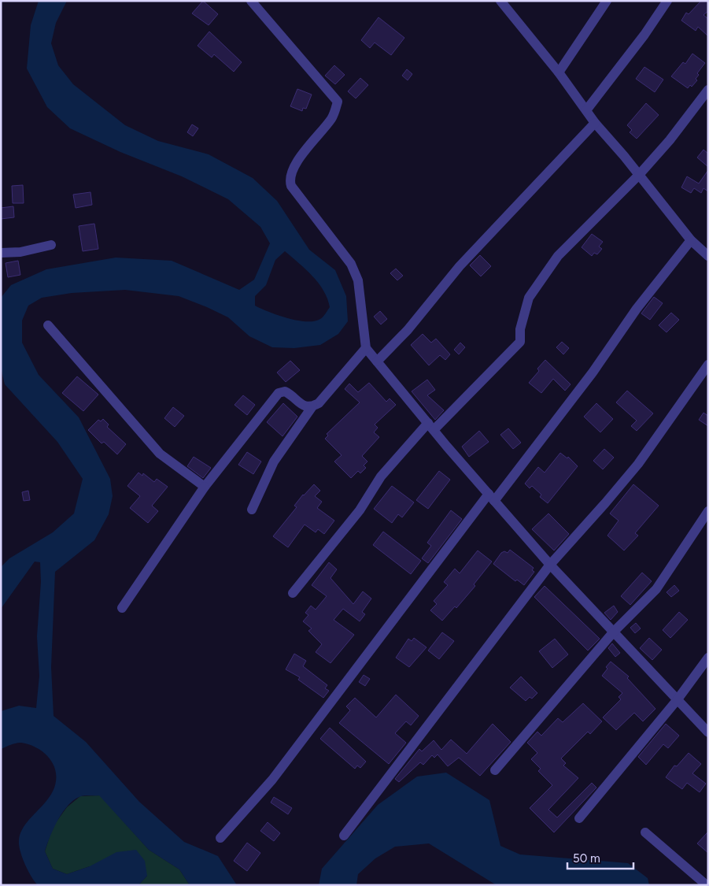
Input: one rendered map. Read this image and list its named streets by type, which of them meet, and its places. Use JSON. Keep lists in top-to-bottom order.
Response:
{
  "scale_bar": "50 m"
}
